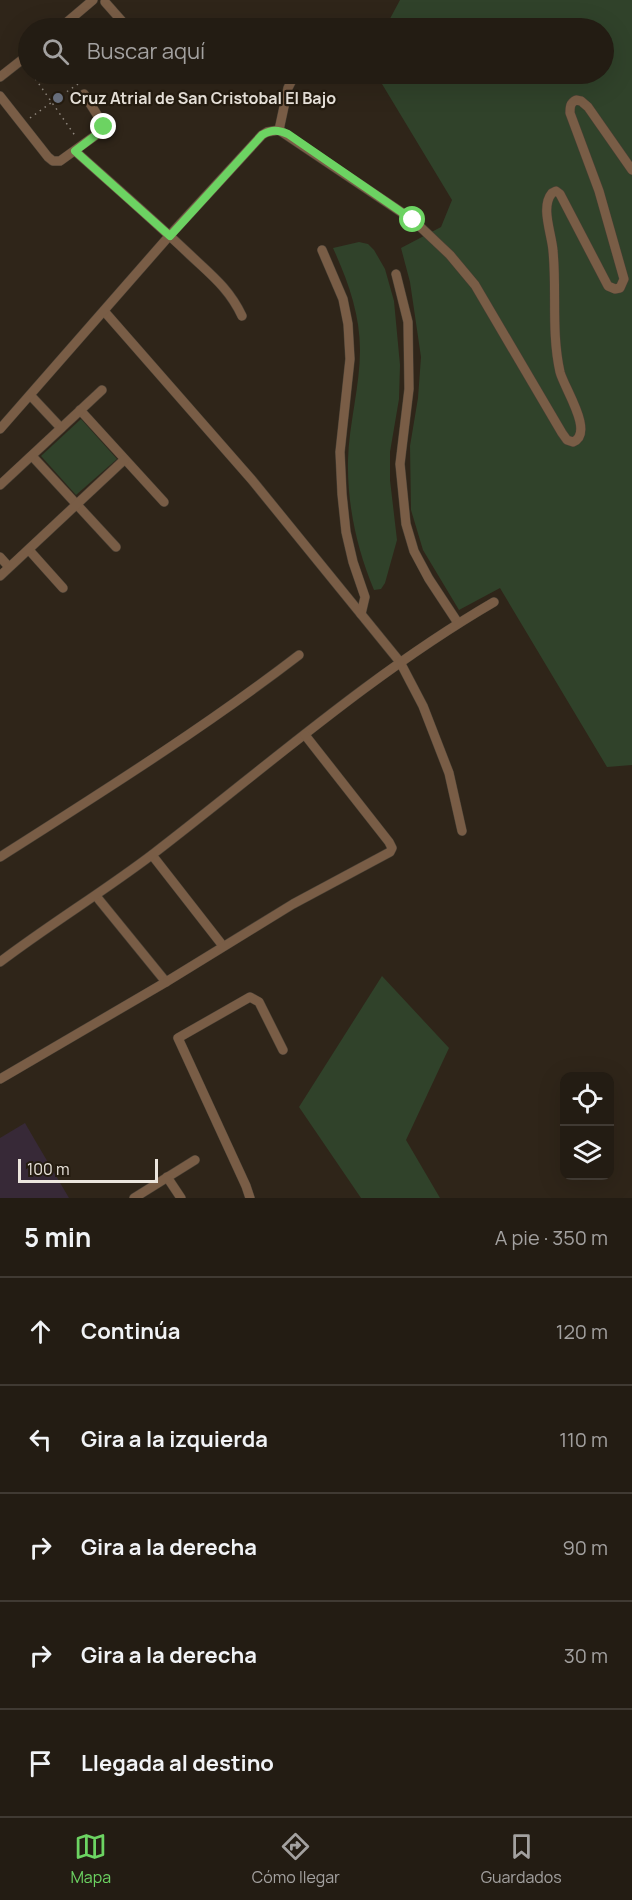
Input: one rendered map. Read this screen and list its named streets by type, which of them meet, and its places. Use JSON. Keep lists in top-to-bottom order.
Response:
{
  "places": ["Cruz Atrial de San Cristobal El Bajo"],
  "scale_bar": "100 m",
  "page": {
    "search": "Buscar aquí",
    "scale": "100 m",
    "heading": ["5 min", "A pie · 350 m"],
    "list": [
      ["Continúa", "120 m"],
      ["Gira a la izquierda", "110 m"],
      ["Gira a la derecha", "90 m"],
      ["Gira a la derecha", "30 m"],
      "Llegada al destino"
    ],
    "nav": ["Mapa", "Cómo llegar", "Guardados"]
  }
}
